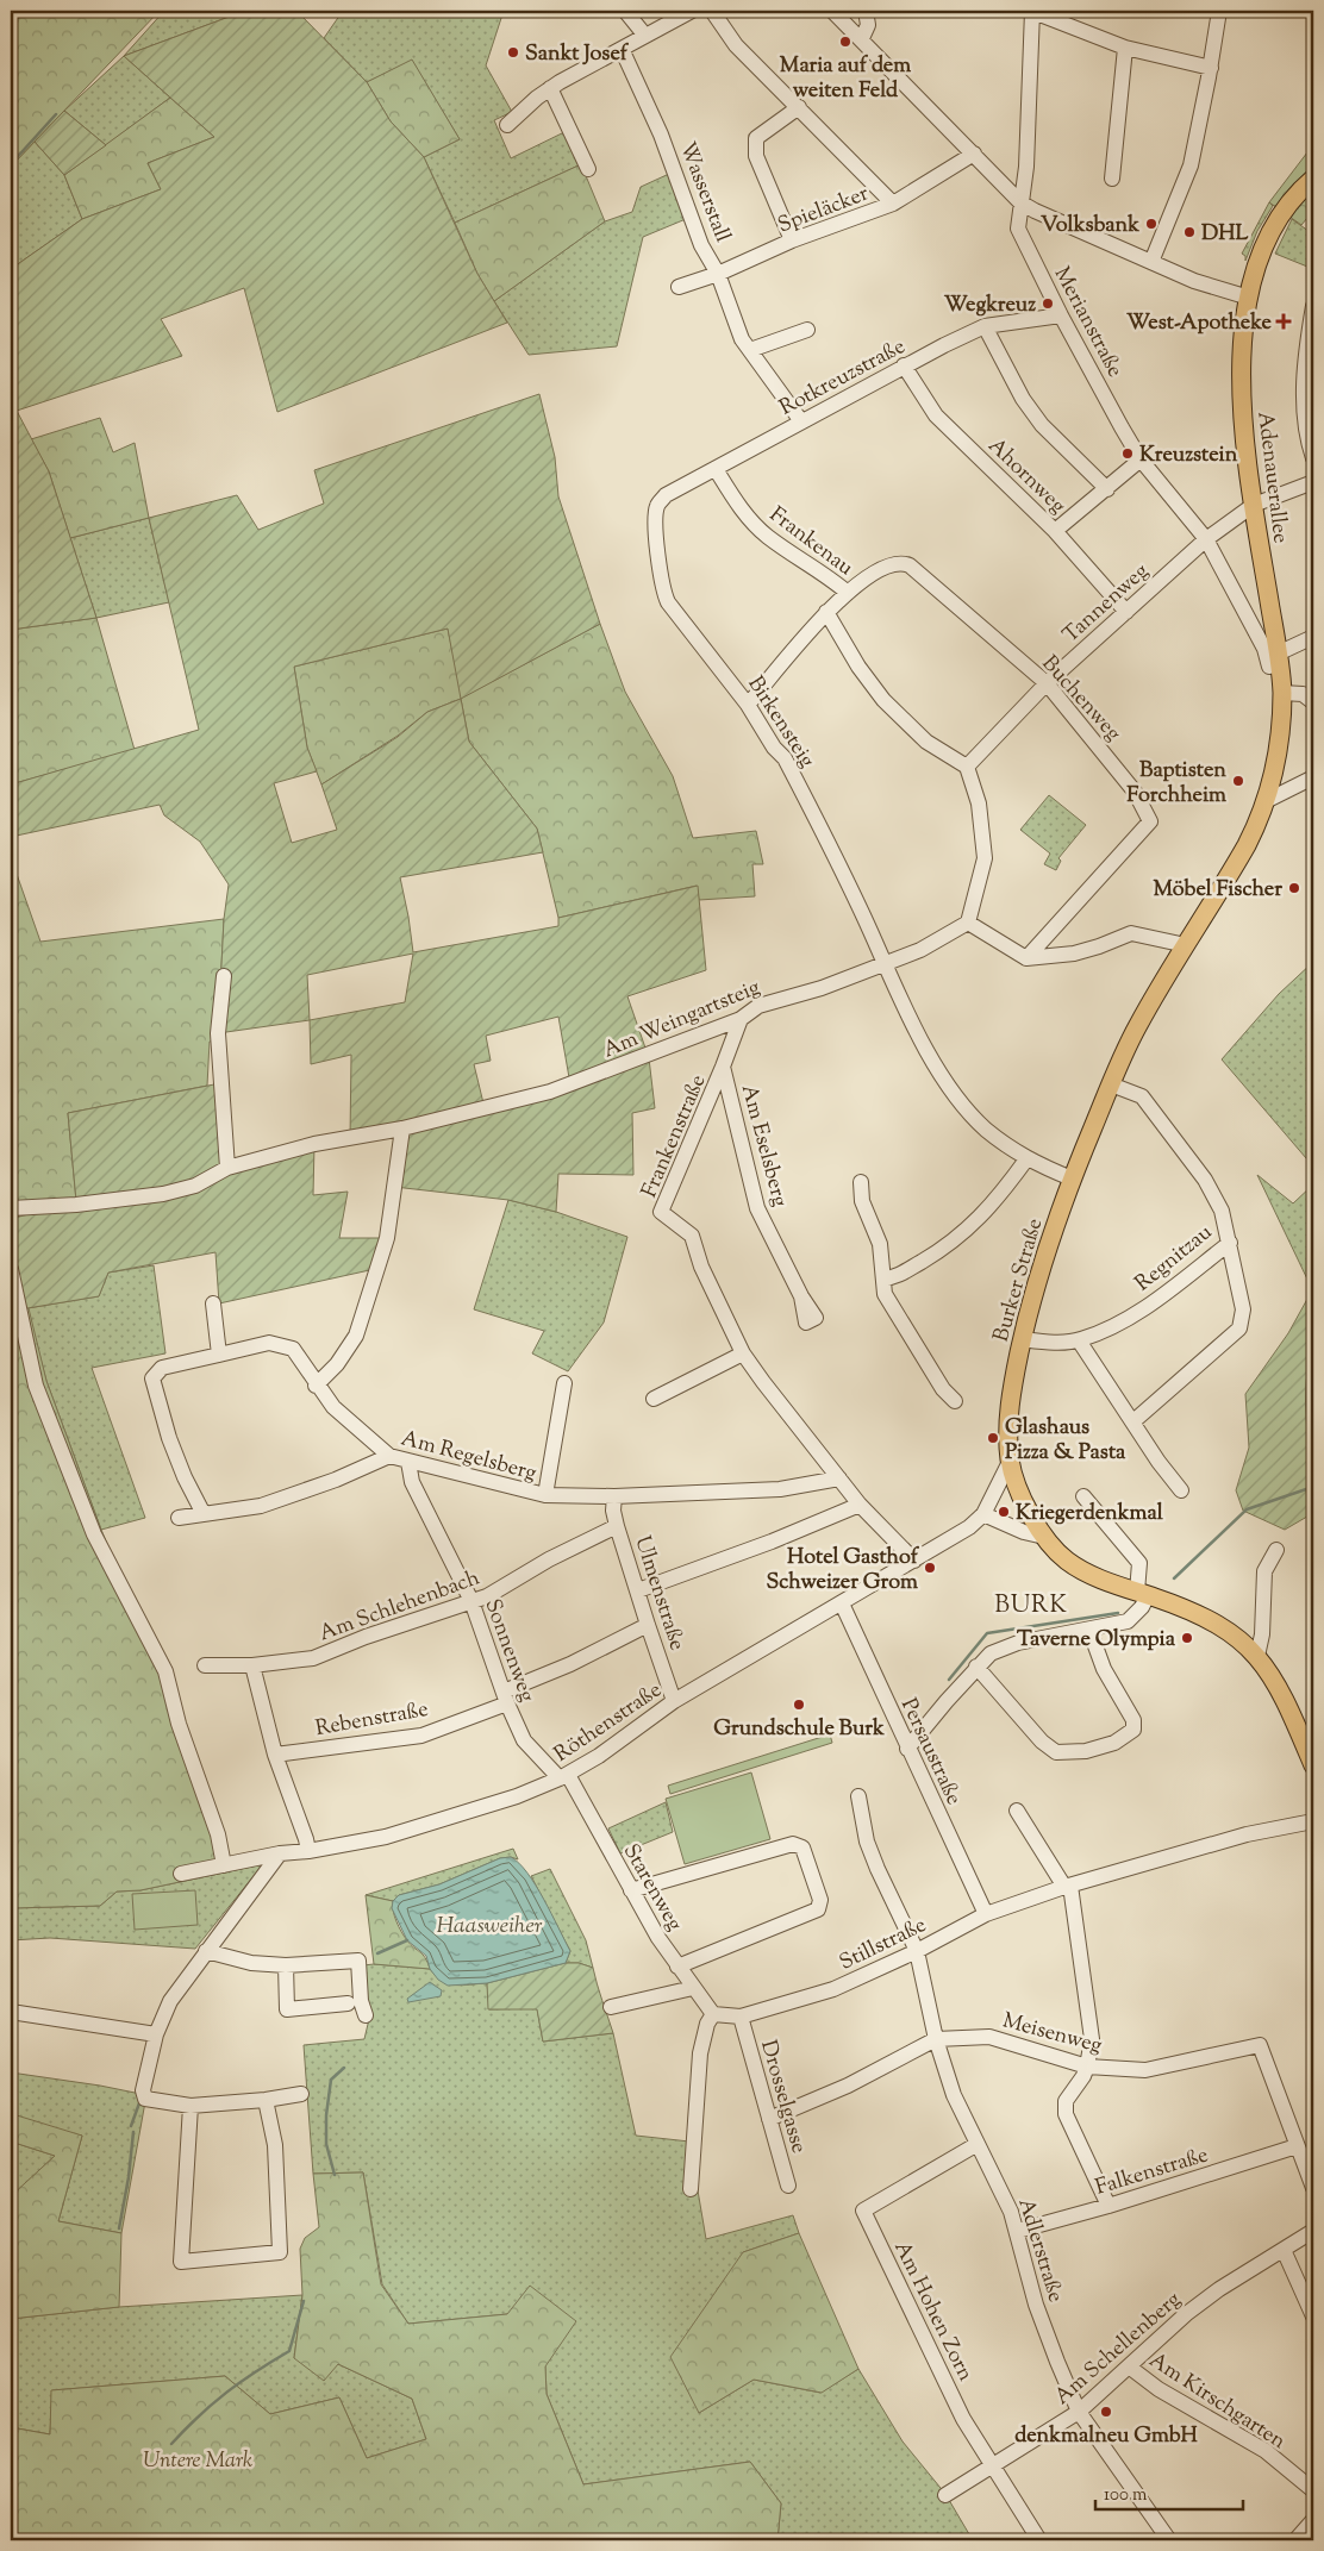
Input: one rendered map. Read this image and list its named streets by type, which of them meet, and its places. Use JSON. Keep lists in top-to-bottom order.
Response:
{
  "streets": {
    "main road": ["Adenauerallee", "Burker Straße"],
    "street": [
      "Wasserstall",
      "Spieläcker",
      "Merianstraße",
      "Rotkreuzstraße",
      "Ahornweg",
      "Frankenau",
      "Tannenweg",
      "Buchenweg",
      "Birkensteig",
      "Am Weingartsteig",
      "Frankenstraße",
      "Am Eselsberg",
      "Regnitzau",
      "Am Regelsberg",
      "Ulmenstraße",
      "Am Schlehenbach",
      "Sonnenweg",
      "Rebenstraße",
      "Röthenstraße",
      "Persaustraße",
      "Starenweg",
      "Stillstraße",
      "Meisenweg",
      "Drosselgasse",
      "Falkenstraße",
      "Adlerstraße",
      "Am Hohen Zorn",
      "Am Schellenberg",
      "Am Kirschgarten"
    ]
  },
  "crossings": [
    ["Wasserstall", "Spieläcker"],
    ["Wasserstall", "Rotkreuzstraße"],
    ["Merianstraße", "Rotkreuzstraße"],
    ["Merianstraße", "Adenauerallee"],
    ["Merianstraße", "Tannenweg"],
    ["Rotkreuzstraße", "Ahornweg"],
    ["Rotkreuzstraße", "Frankenau"],
    ["Rotkreuzstraße", "Birkensteig"],
    ["Ahornweg", "Tannenweg"],
    ["Adenauerallee", "Tannenweg"],
    ["Adenauerallee", "Burker Straße"],
    ["Frankenau", "Buchenweg"],
    ["Frankenau", "Birkensteig"],
    ["Tannenweg", "Buchenweg"],
    ["Birkensteig", "Am Weingartsteig"],
    ["Birkensteig", "Burker Straße"],
    ["Am Weingartsteig", "Frankenstraße"],
    ["Frankenstraße", "Am Eselsberg"],
    ["Frankenstraße", "Am Regelsberg"],
    ["Frankenstraße", "Röthenstraße"],
    ["Regnitzau", "Burker Straße"],
    ["Burker Straße", "Röthenstraße"],
    ["Am Regelsberg", "Ulmenstraße"],
    ["Am Regelsberg", "Sonnenweg"],
    ["Ulmenstraße", "Am Schlehenbach"],
    ["Ulmenstraße", "Rebenstraße"],
    ["Ulmenstraße", "Röthenstraße"],
    ["Am Schlehenbach", "Sonnenweg"],
    ["Sonnenweg", "Rebenstraße"],
    ["Sonnenweg", "Röthenstraße"],
    ["Sonnenweg", "Starenweg"],
    ["Röthenstraße", "Persaustraße"],
    ["Röthenstraße", "Starenweg"],
    ["Persaustraße", "Stillstraße"],
    ["Starenweg", "Stillstraße"],
    ["Stillstraße", "Drosselgasse"],
    ["Stillstraße", "Adlerstraße"],
    ["Meisenweg", "Drosselgasse"],
    ["Meisenweg", "Falkenstraße"],
    ["Meisenweg", "Adlerstraße"],
    ["Falkenstraße", "Adlerstraße"],
    ["Adlerstraße", "Am Hohen Zorn"],
    ["Adlerstraße", "Am Schellenberg"],
    ["Am Hohen Zorn", "Am Schellenberg"],
    ["Am Schellenberg", "Am Kirschgarten"]
  ],
  "districts": ["BURK"],
  "water": ["Haasweiher"],
  "parks": ["Untere Mark"],
  "places": {
    "other": [
      "Maria auf dem weiten Feld",
      "Sankt Josef",
      "Volksbank",
      "DHL",
      "Wegkreuz",
      "Kreuzstein",
      "Baptisten Forchheim",
      "Möbel Fischer",
      "Glashaus Pizza & Pasta",
      "Kriegerdenkmal",
      "Hotel Gasthof Schweizer Grom",
      "Taverne Olympia",
      "Grundschule Burk",
      "denkmalneu GmbH"
    ],
    "health": ["West-Apotheke"]
  },
  "scale_bar": "100 m"
}
